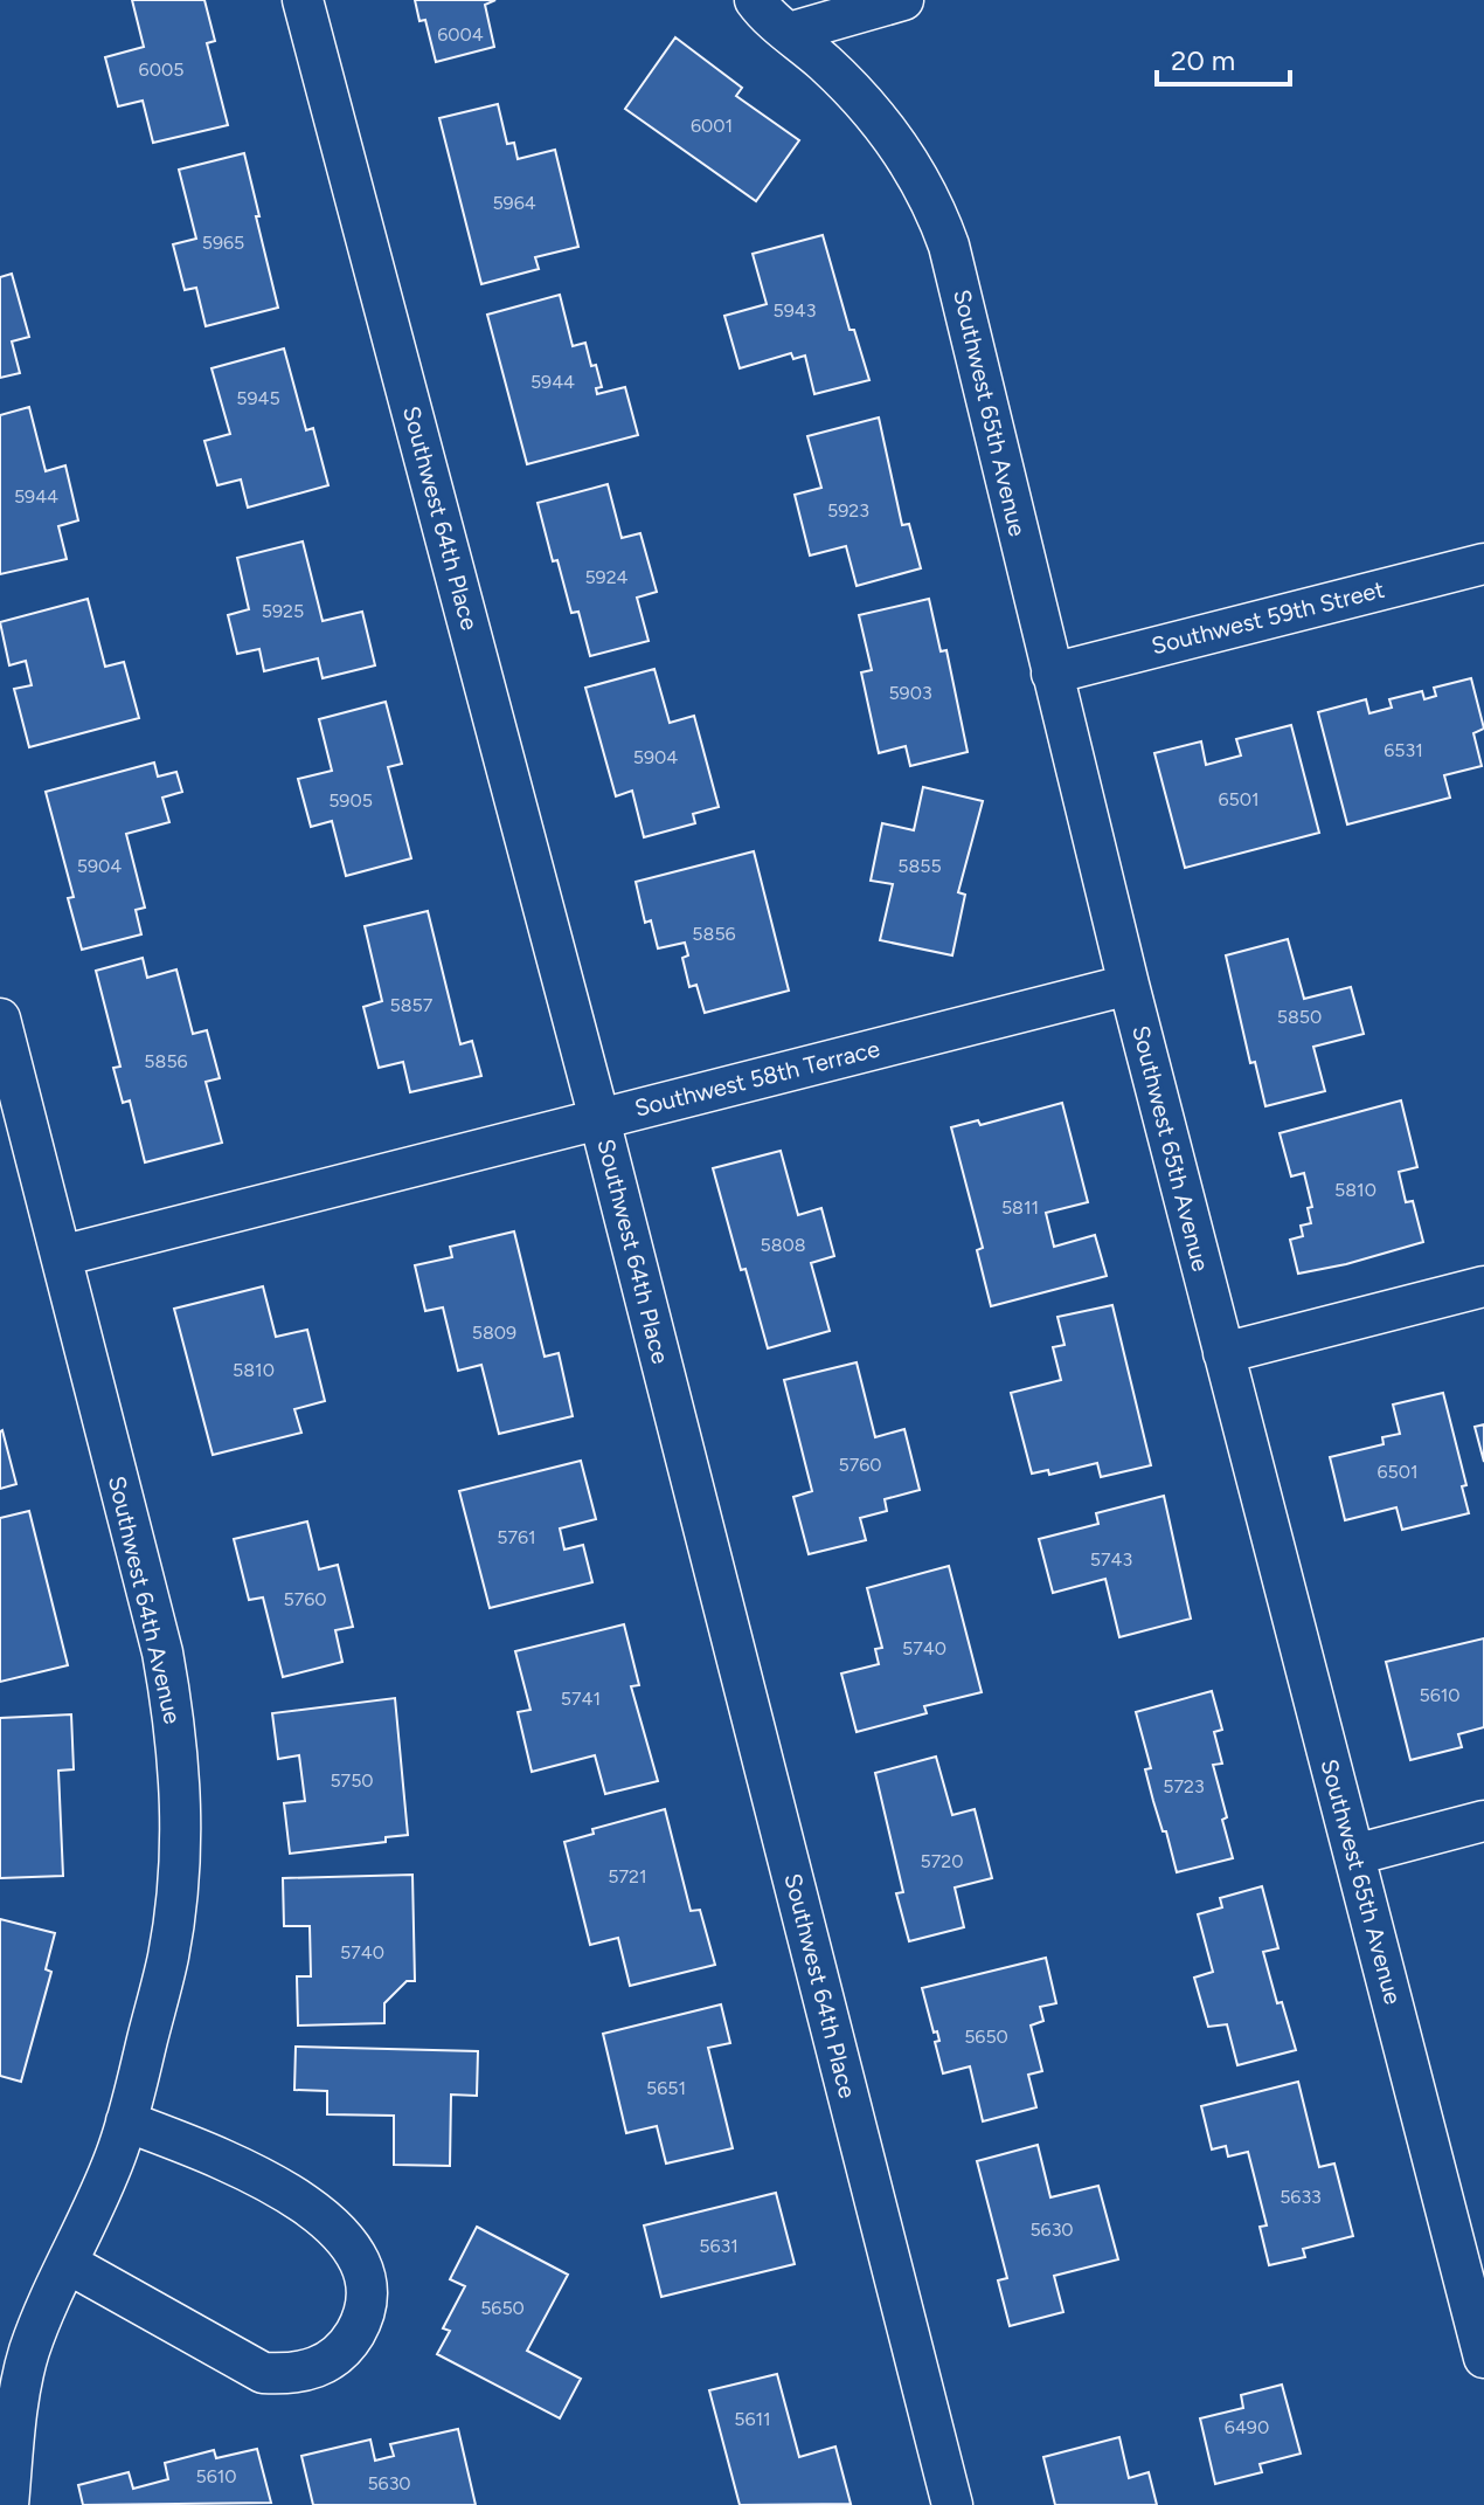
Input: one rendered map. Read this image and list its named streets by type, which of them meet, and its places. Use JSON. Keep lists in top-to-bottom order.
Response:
{
  "streets": {
    "street": [
      "Southwest 65th Avenue",
      "Southwest 64th Place",
      "Southwest 59th Street",
      "Southwest 58th Terrace",
      "Southwest 64th Avenue"
    ]
  },
  "crossings": [
    ["Southwest 65th Avenue", "Southwest 59th Street"],
    ["Southwest 65th Avenue", "Southwest 58th Terrace"],
    ["Southwest 64th Place", "Southwest 58th Terrace"],
    ["Southwest 58th Terrace", "Southwest 64th Avenue"]
  ],
  "house_numbers": [
    "6004",
    "6005",
    "6001",
    "5964",
    "5965",
    "5943",
    "5944",
    "5945",
    "5944",
    "5923",
    "5924",
    "5925",
    "5903",
    "6531",
    "5904",
    "6501",
    "5905",
    "5904",
    "5855",
    "5856",
    "5857",
    "5850",
    "5856",
    "5810",
    "5811",
    "5808",
    "5809",
    "5810",
    "5760",
    "6501",
    "5761",
    "5743",
    "5760",
    "5740",
    "5610",
    "5741",
    "5750",
    "5723",
    "5720",
    "5721",
    "5740",
    "5650",
    "5651",
    "5633",
    "5630",
    "5631",
    "5650",
    "5611",
    "6490",
    "5610",
    "5630"
  ],
  "scale_bar": "20 m"
}
